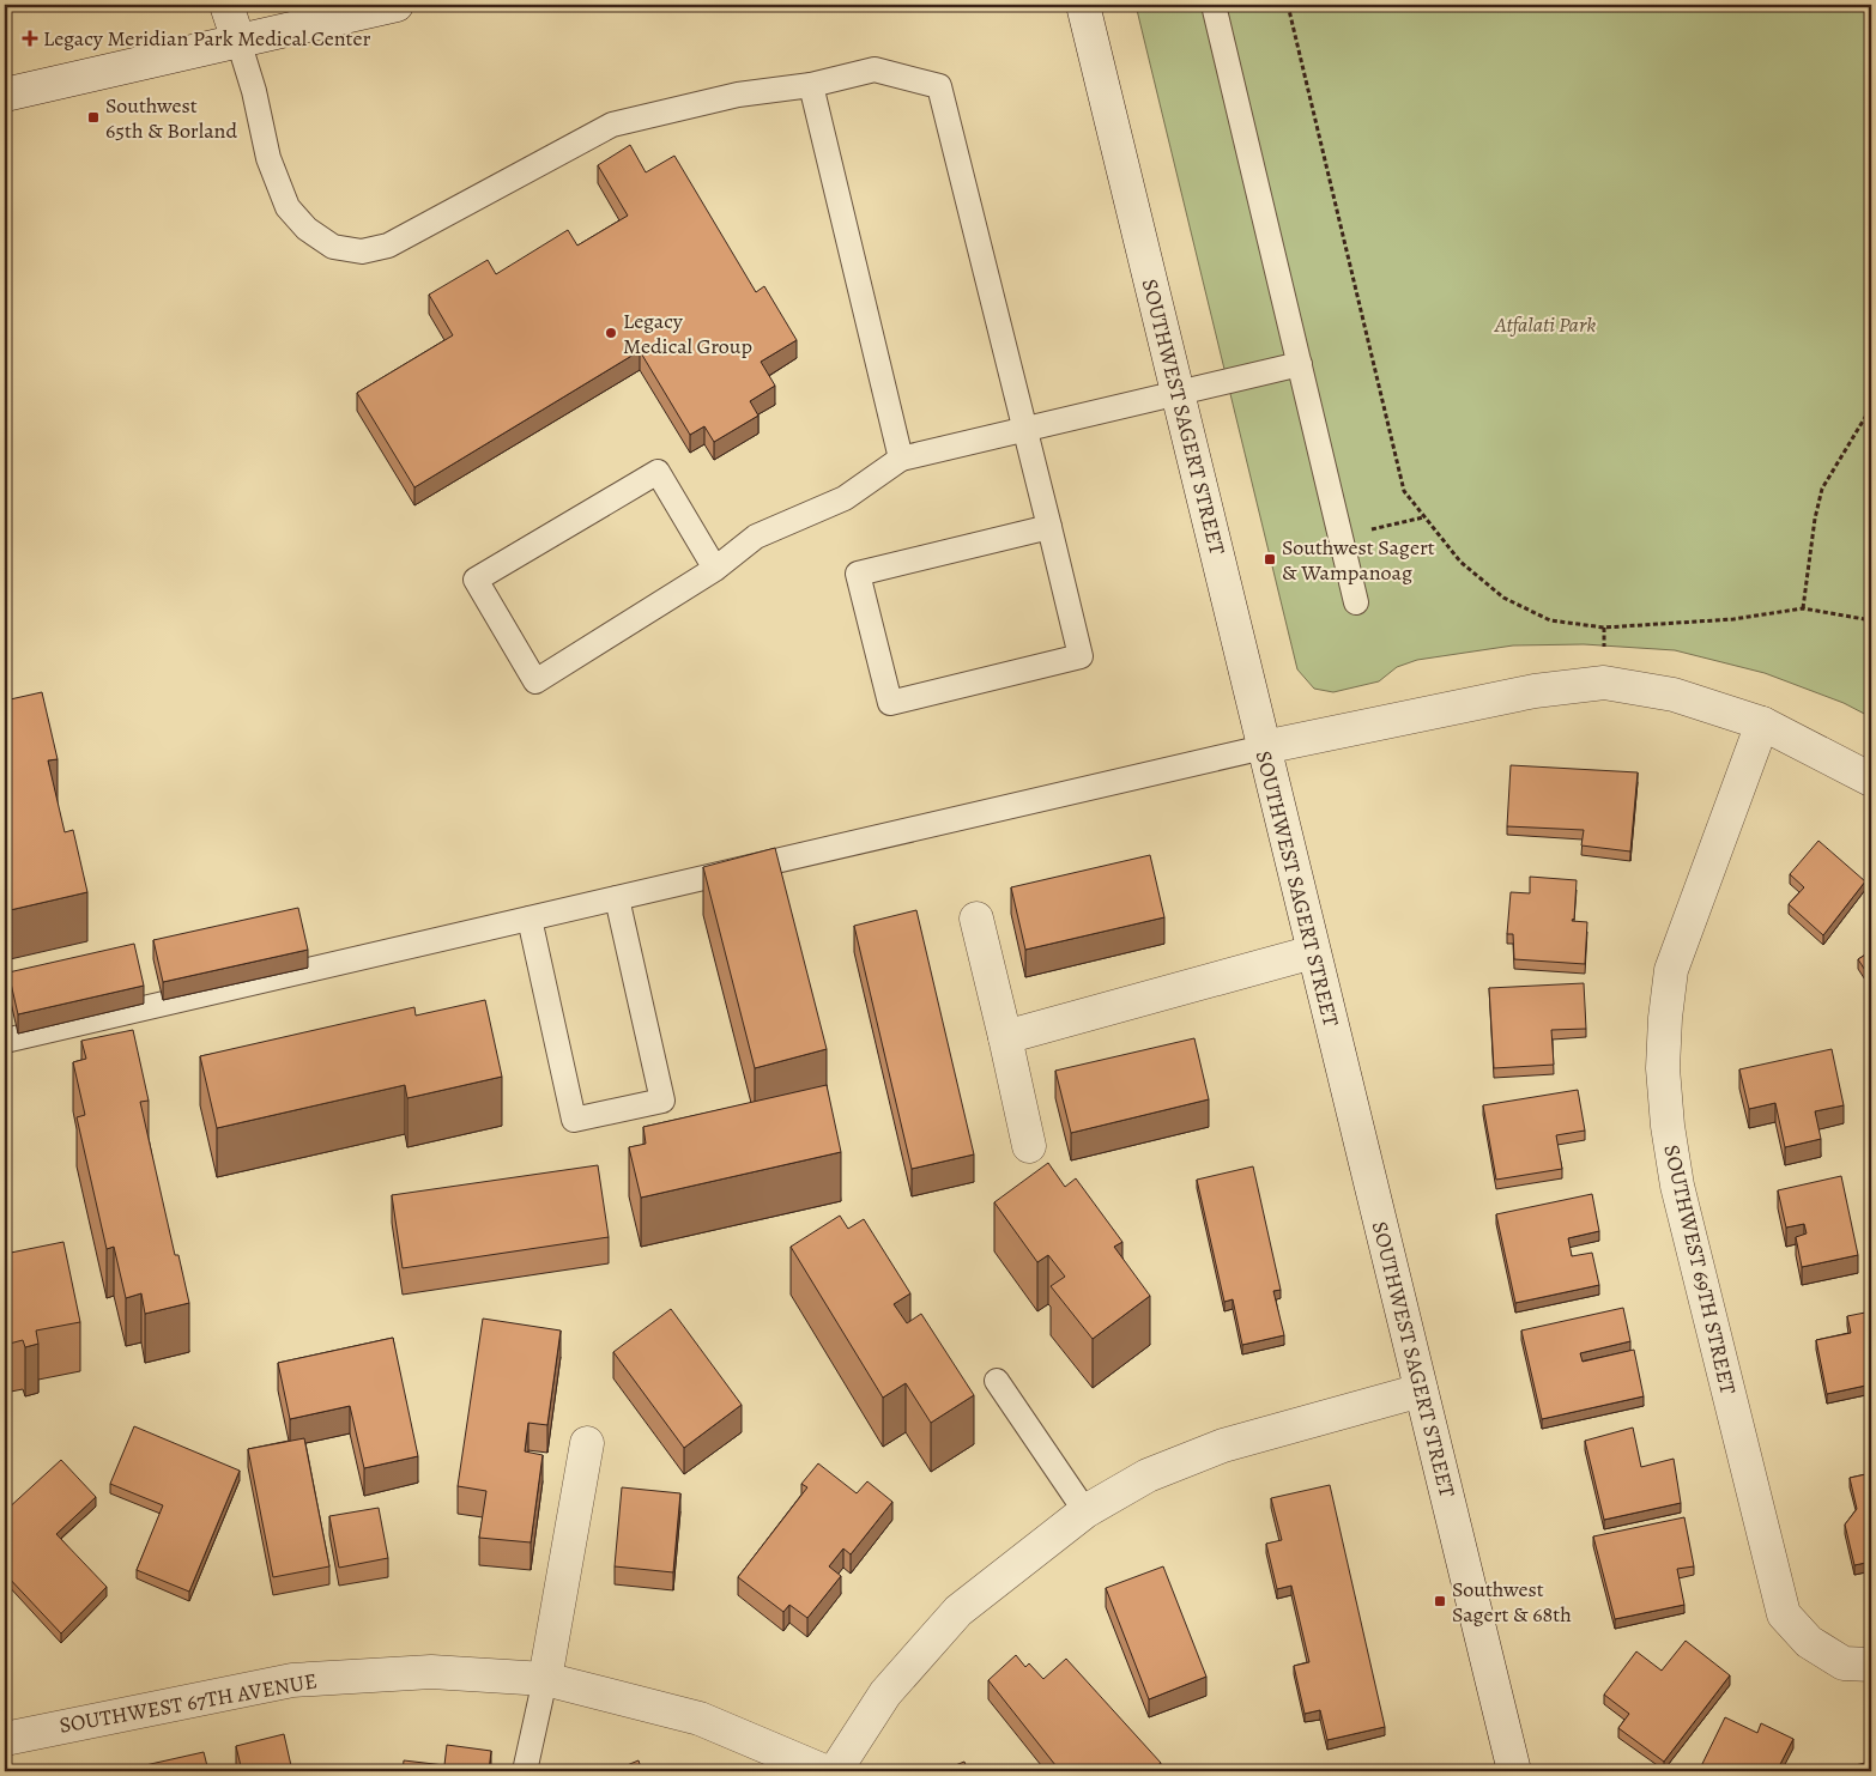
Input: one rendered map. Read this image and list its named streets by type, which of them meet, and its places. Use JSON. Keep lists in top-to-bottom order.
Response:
{
  "streets": {
    "street": ["SOUTHWEST SAGERT STREET", "SOUTHWEST 69TH STREET", "SOUTHWEST 67TH AVENUE"]
  },
  "parks": ["Atfalati Park"],
  "places": {
    "health": ["Legacy Meridian Park Medical Center"],
    "transit": ["Southwest 65th & Borland", "Southwest Sagert & Wampanoag", "Southwest Sagert & 68th"],
    "other": ["Legacy Medical Group"]
  }
}
